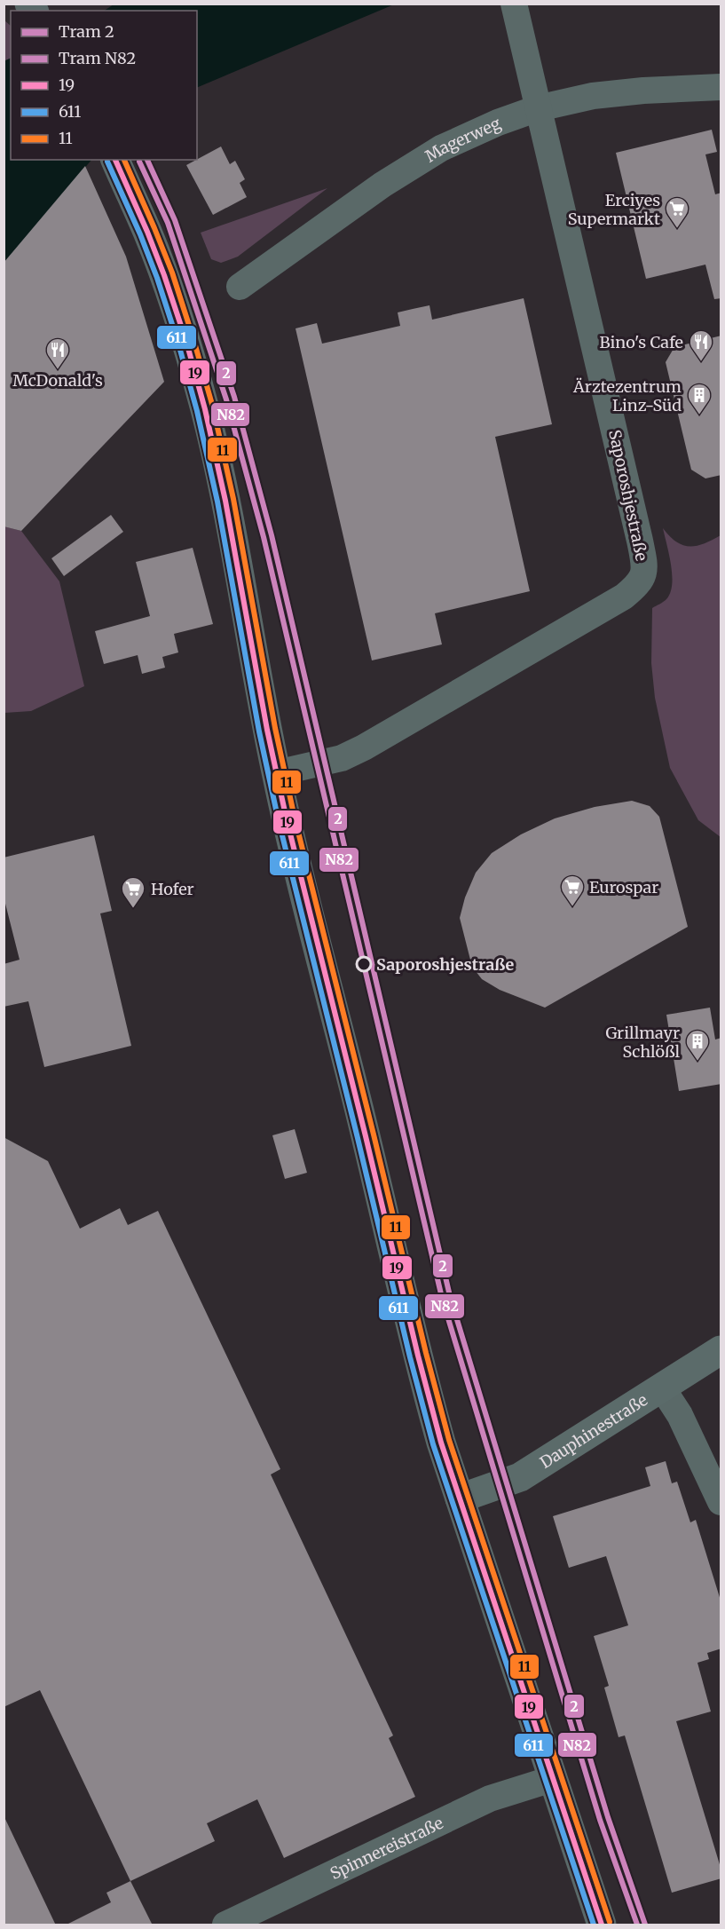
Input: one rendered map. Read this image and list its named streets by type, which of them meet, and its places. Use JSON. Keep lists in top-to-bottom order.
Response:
{
  "streets": {
    "main road": ["Dauphinestraße"],
    "street": ["Magerweg", "Saporoshjestraße", "Spinnereistraße"]
  },
  "crossings": [
    ["Magerweg", "Saporoshjestraße"]
  ],
  "places": {
    "supermarket": ["Erciyes Supermarkt", "Eurospar", "Hofer"],
    "restaurant": ["Bino's Cafe", "McDonald's"],
    "building": ["Ärztezentrum Linz-Süd", "Grillmayr Schlößl"],
    "other": ["Saporoshjestraße"]
  },
  "lines": [
    "tram line 2",
    "transit line 19",
    "transit line 11",
    "tram line N82",
    "transit line 611"
  ],
  "legend": [
    "Tram 2",
    "Tram N82",
    "19",
    "611",
    "11"
  ]
}
